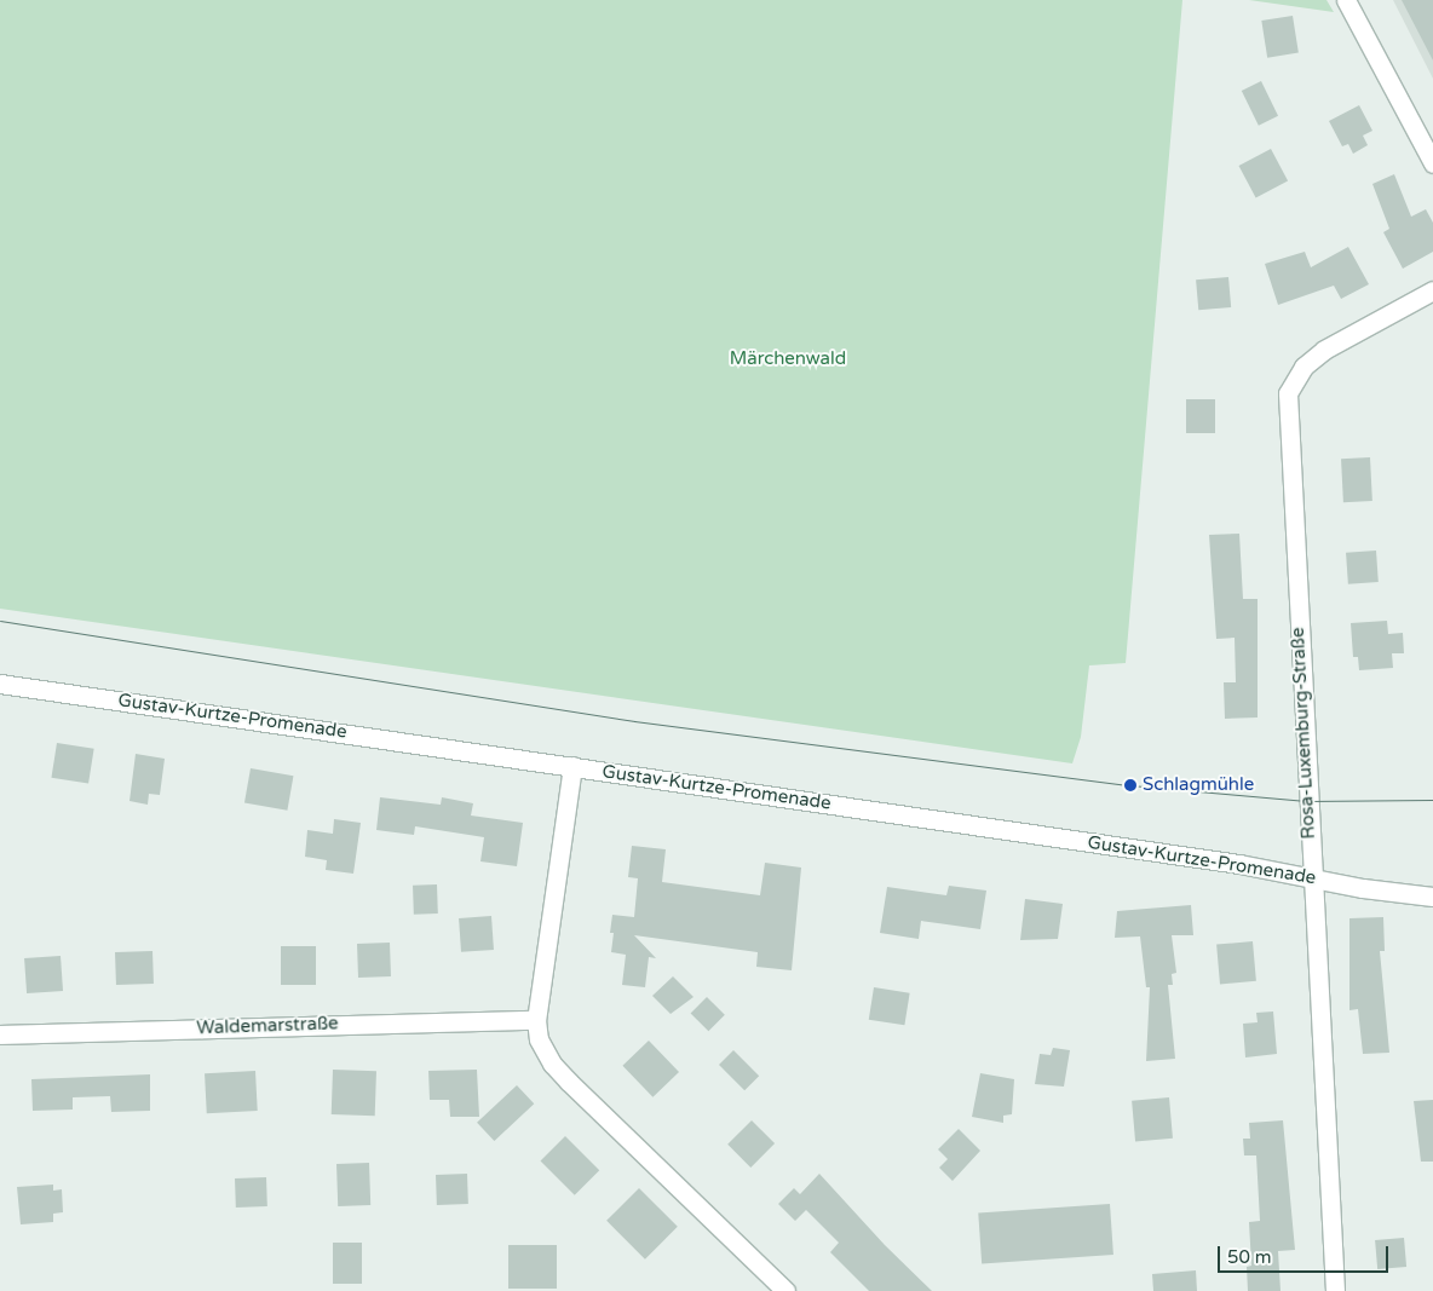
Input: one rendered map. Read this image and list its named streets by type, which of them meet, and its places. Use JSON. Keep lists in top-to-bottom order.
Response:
{
  "streets": {
    "street": ["Gustav-Kurtze-Promenade", "Rosa-Luxemburg-Straße", "Waldemarstraße"]
  },
  "crossings": [
    ["Gustav-Kurtze-Promenade", "Rosa-Luxemburg-Straße"]
  ],
  "parks": ["Märchenwald"],
  "places": ["Schlagmühle"],
  "scale_bar": "50 m"
}
